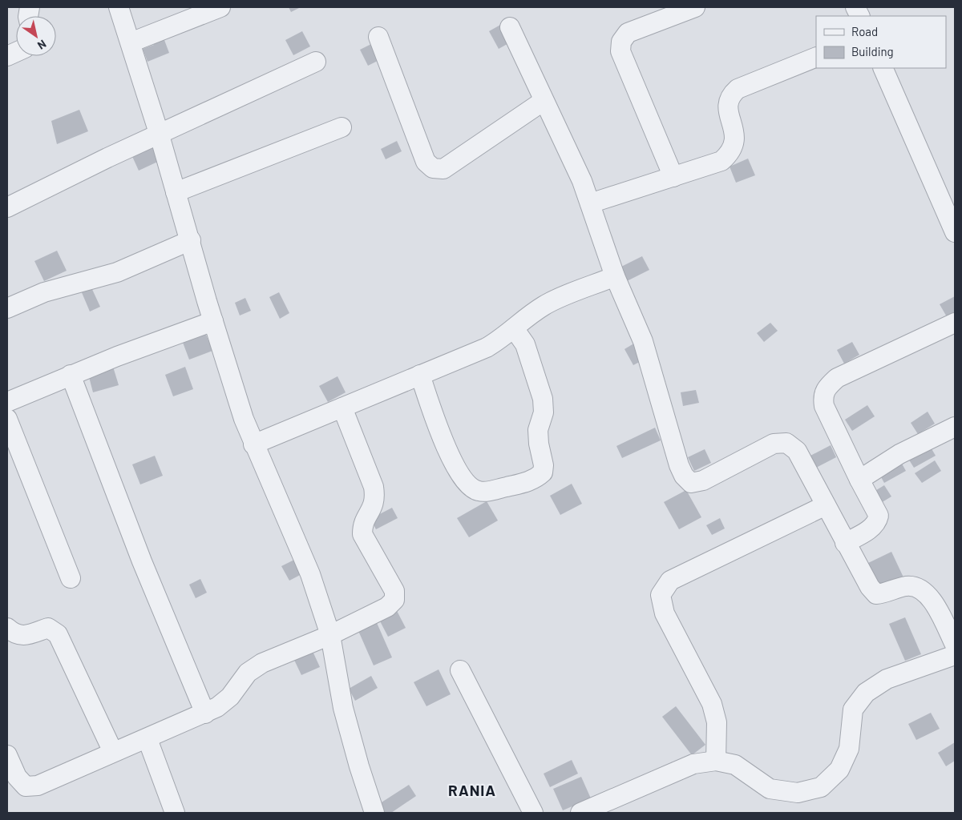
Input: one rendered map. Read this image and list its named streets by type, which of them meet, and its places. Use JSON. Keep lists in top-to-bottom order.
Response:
{
  "districts": ["RANIA"],
  "legend": ["Road", "Building"],
  "north": "bottom right"
}
